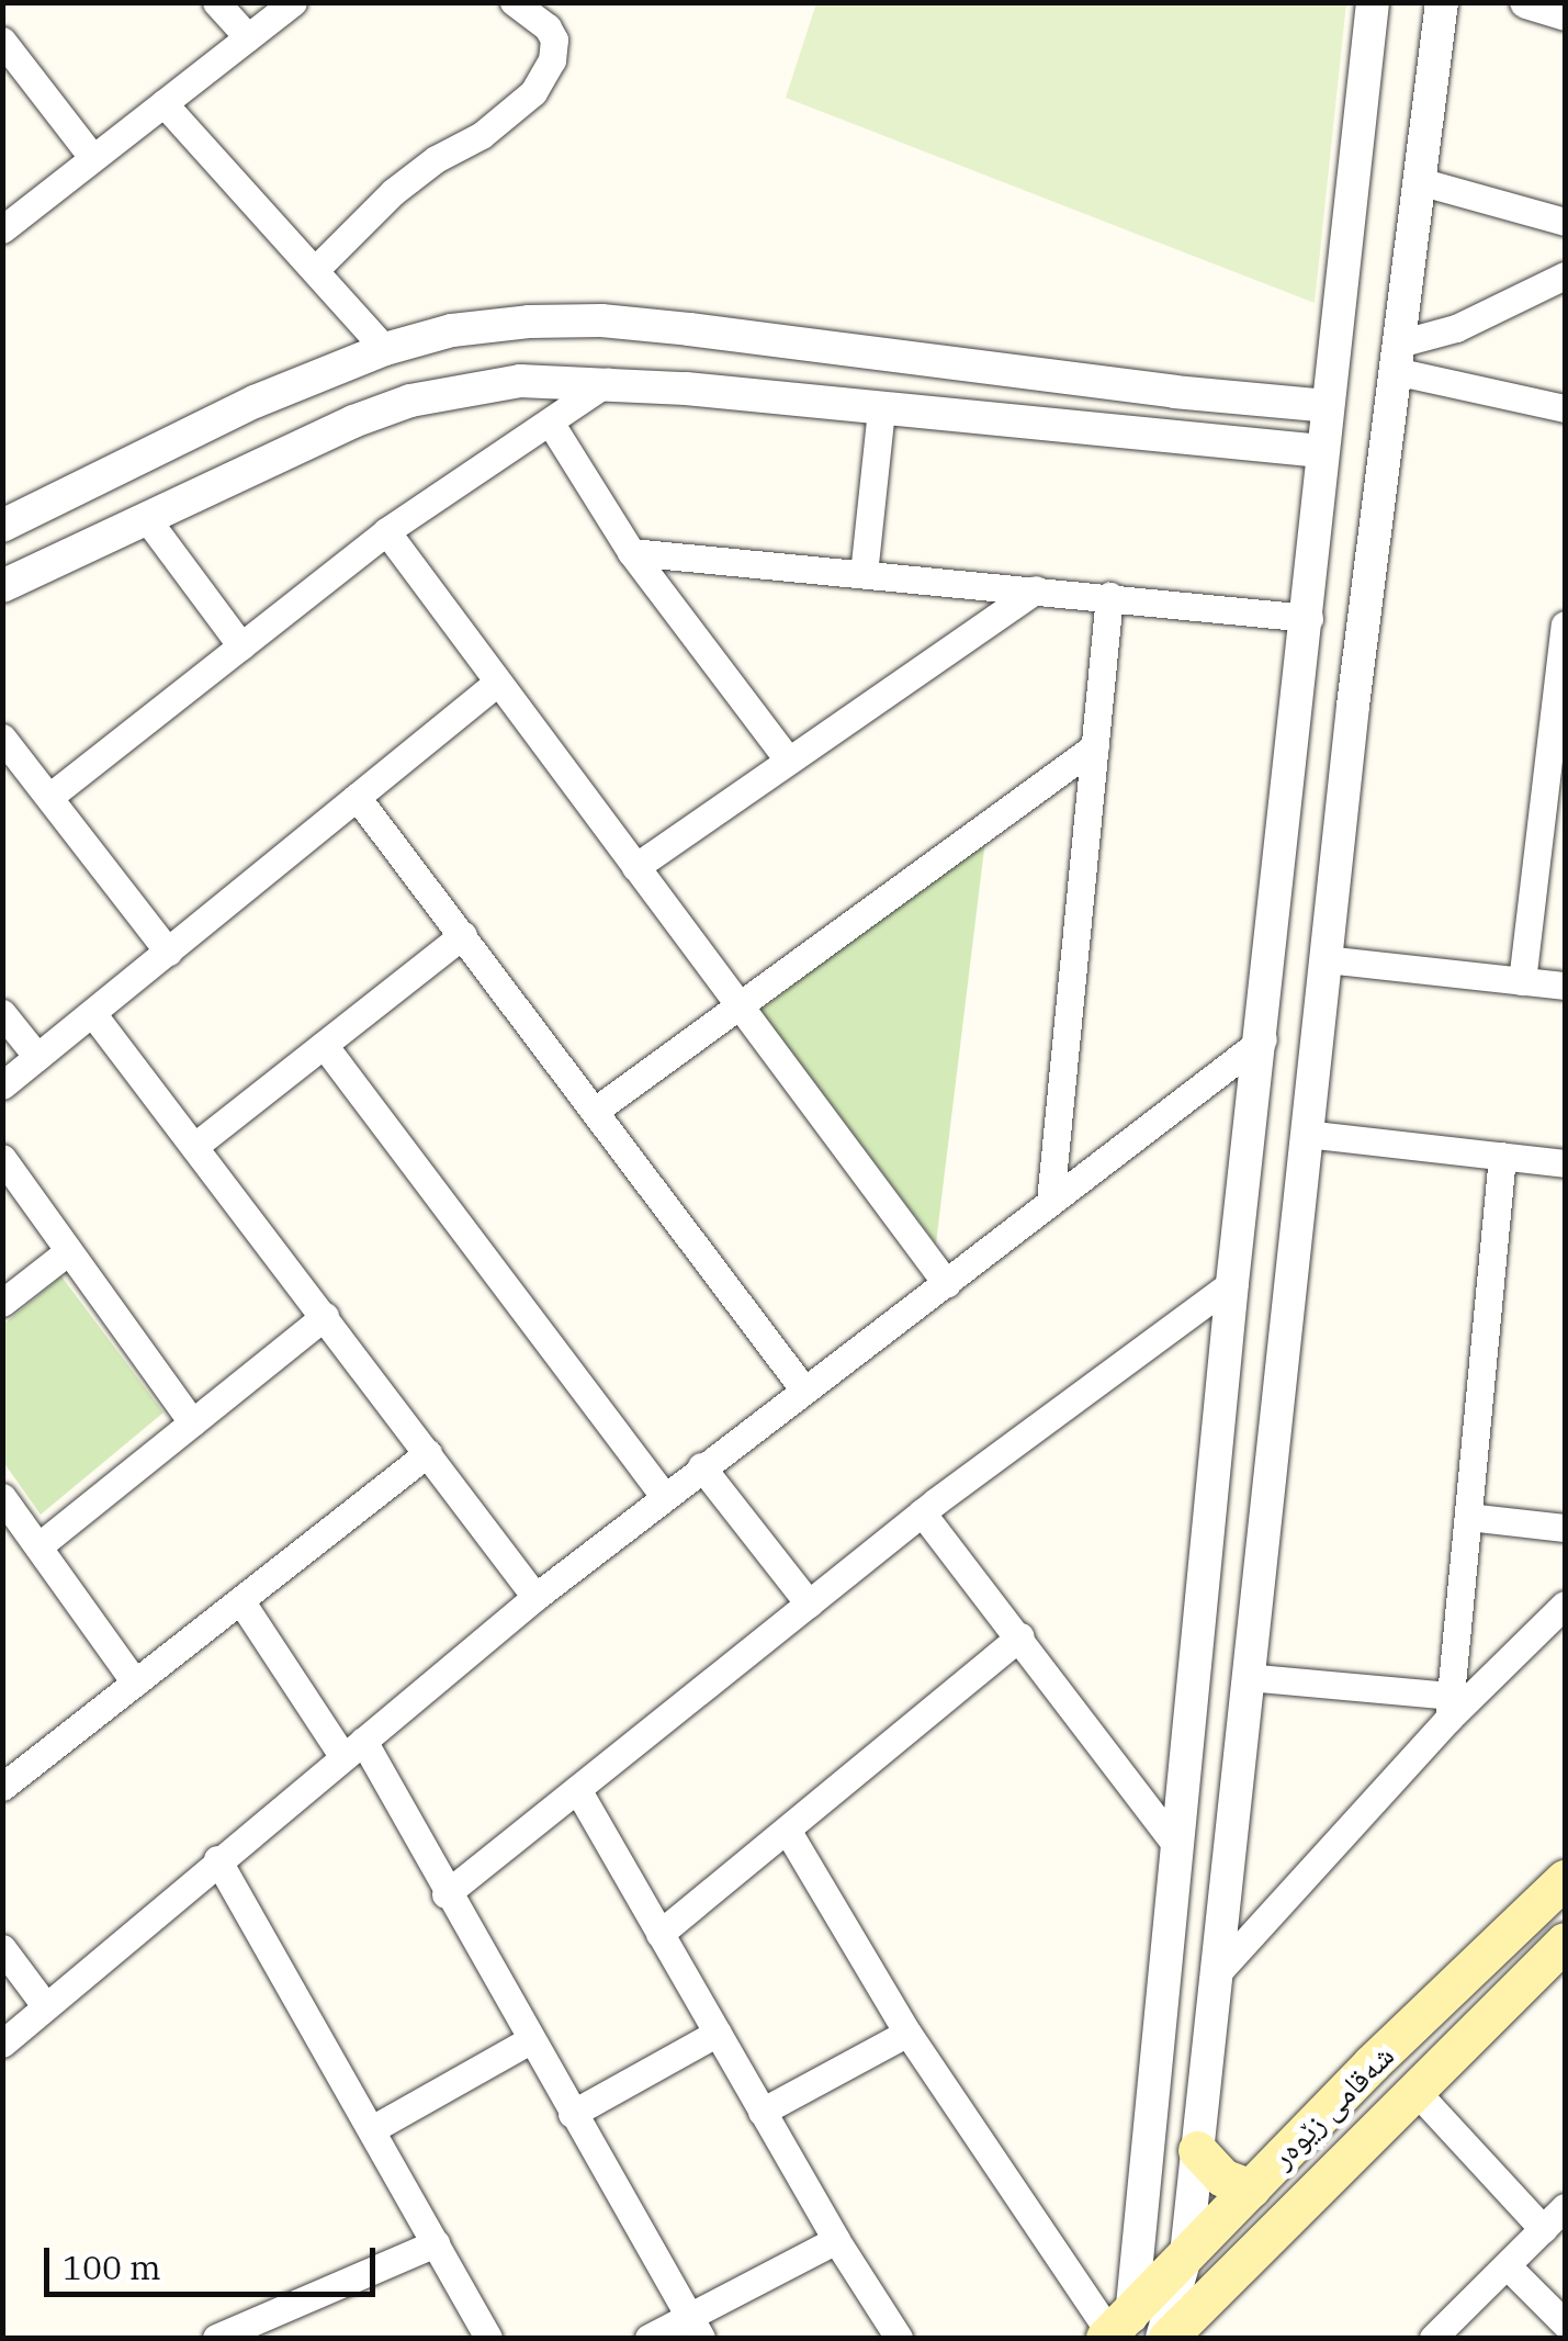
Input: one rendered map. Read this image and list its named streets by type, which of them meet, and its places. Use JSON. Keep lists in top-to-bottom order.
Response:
{
  "streets": {
    "main road": ["شەقامی زێوەر"]
  },
  "scale_bar": "100 m"
}
